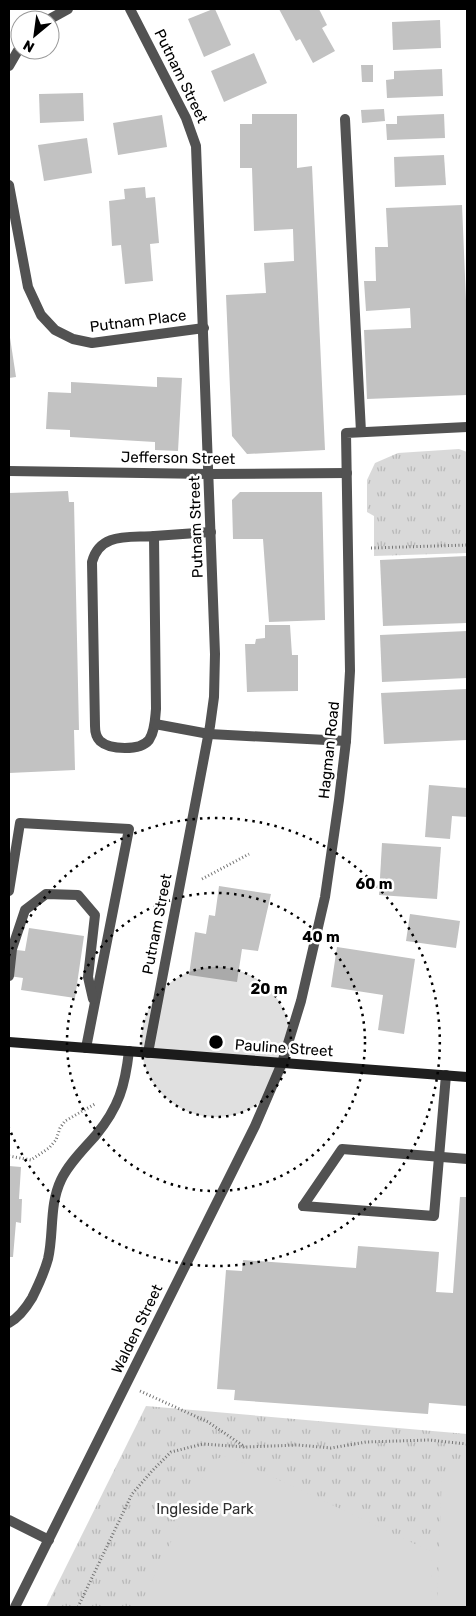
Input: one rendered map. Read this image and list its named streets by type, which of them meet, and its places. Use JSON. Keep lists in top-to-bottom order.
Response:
{
  "streets": {
    "main road": ["Pauline Street"],
    "street": [
      "Putnam Street",
      "Putnam Place",
      "Jefferson Street",
      "Hagman Road",
      "Walden Street"
    ]
  },
  "crossings": [
    ["Putnam Street", "Putnam Place"],
    ["Putnam Street", "Jefferson Street"],
    ["Putnam Street", "Pauline Street"],
    ["Jefferson Street", "Hagman Road"],
    ["Hagman Road", "Pauline Street"],
    ["Hagman Road", "Walden Street"],
    ["Pauline Street", "Walden Street"]
  ],
  "parks": ["Ingleside Park"],
  "north": "bottom left",
  "rings": ["60 m", "40 m", "20 m"]
}
